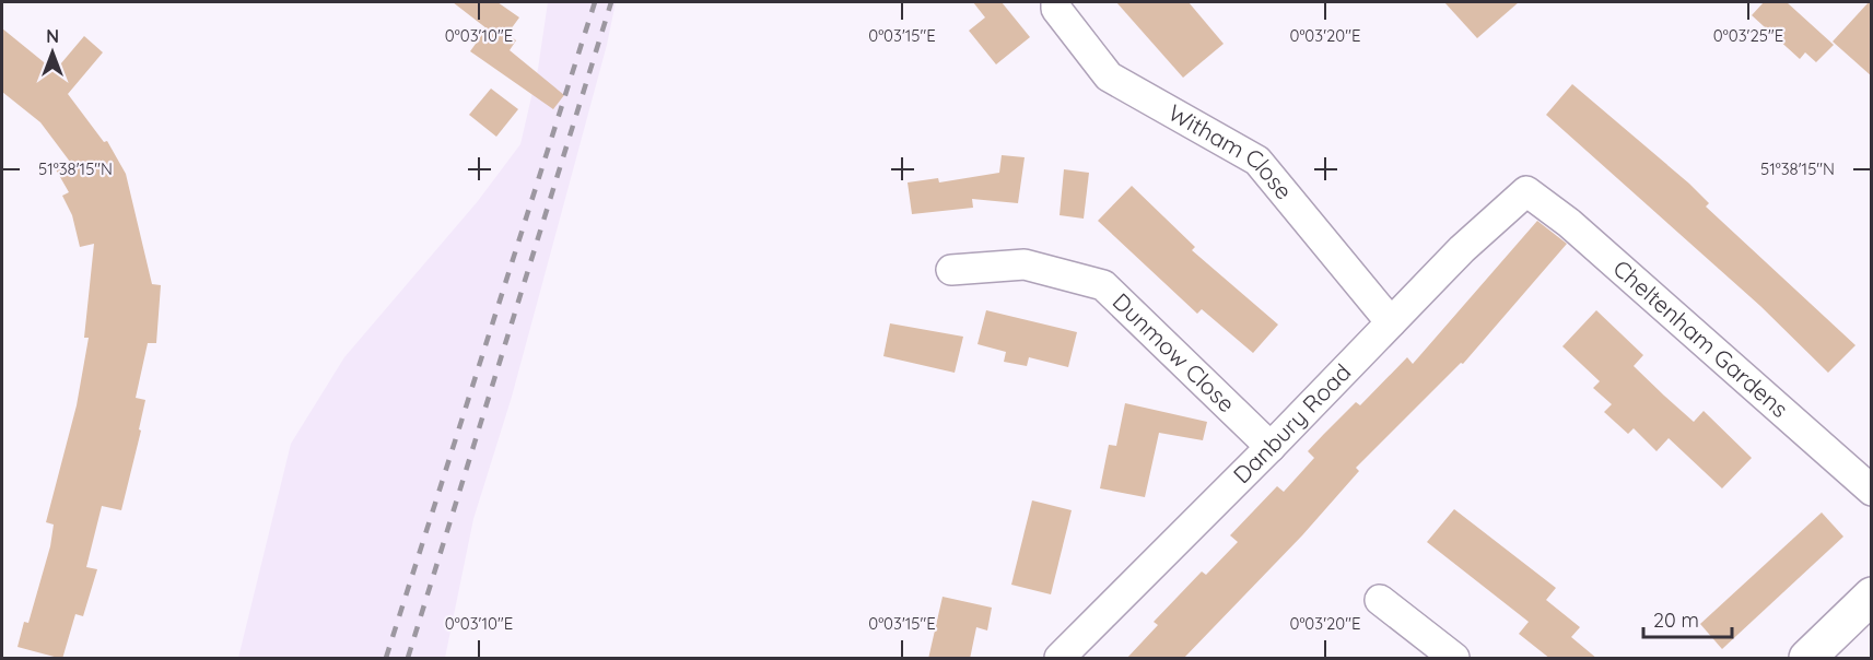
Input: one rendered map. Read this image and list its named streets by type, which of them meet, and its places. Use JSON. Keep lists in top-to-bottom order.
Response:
{
  "streets": {
    "street": [
      "Witham Close",
      "Cheltenham Gardens",
      "Dunmow Close",
      "Danbury Road"
    ]
  },
  "crossings": [
    ["Witham Close", "Danbury Road"],
    ["Cheltenham Gardens", "Danbury Road"],
    ["Dunmow Close", "Danbury Road"]
  ],
  "scale_bar": "20 m",
  "north": "top",
  "coordinates": [
    "0°03'10\"E",
    "0°03'15\"E",
    "0°03'20\"E",
    "0°03'25\"E",
    "51°38'15\"N"
  ]
}
